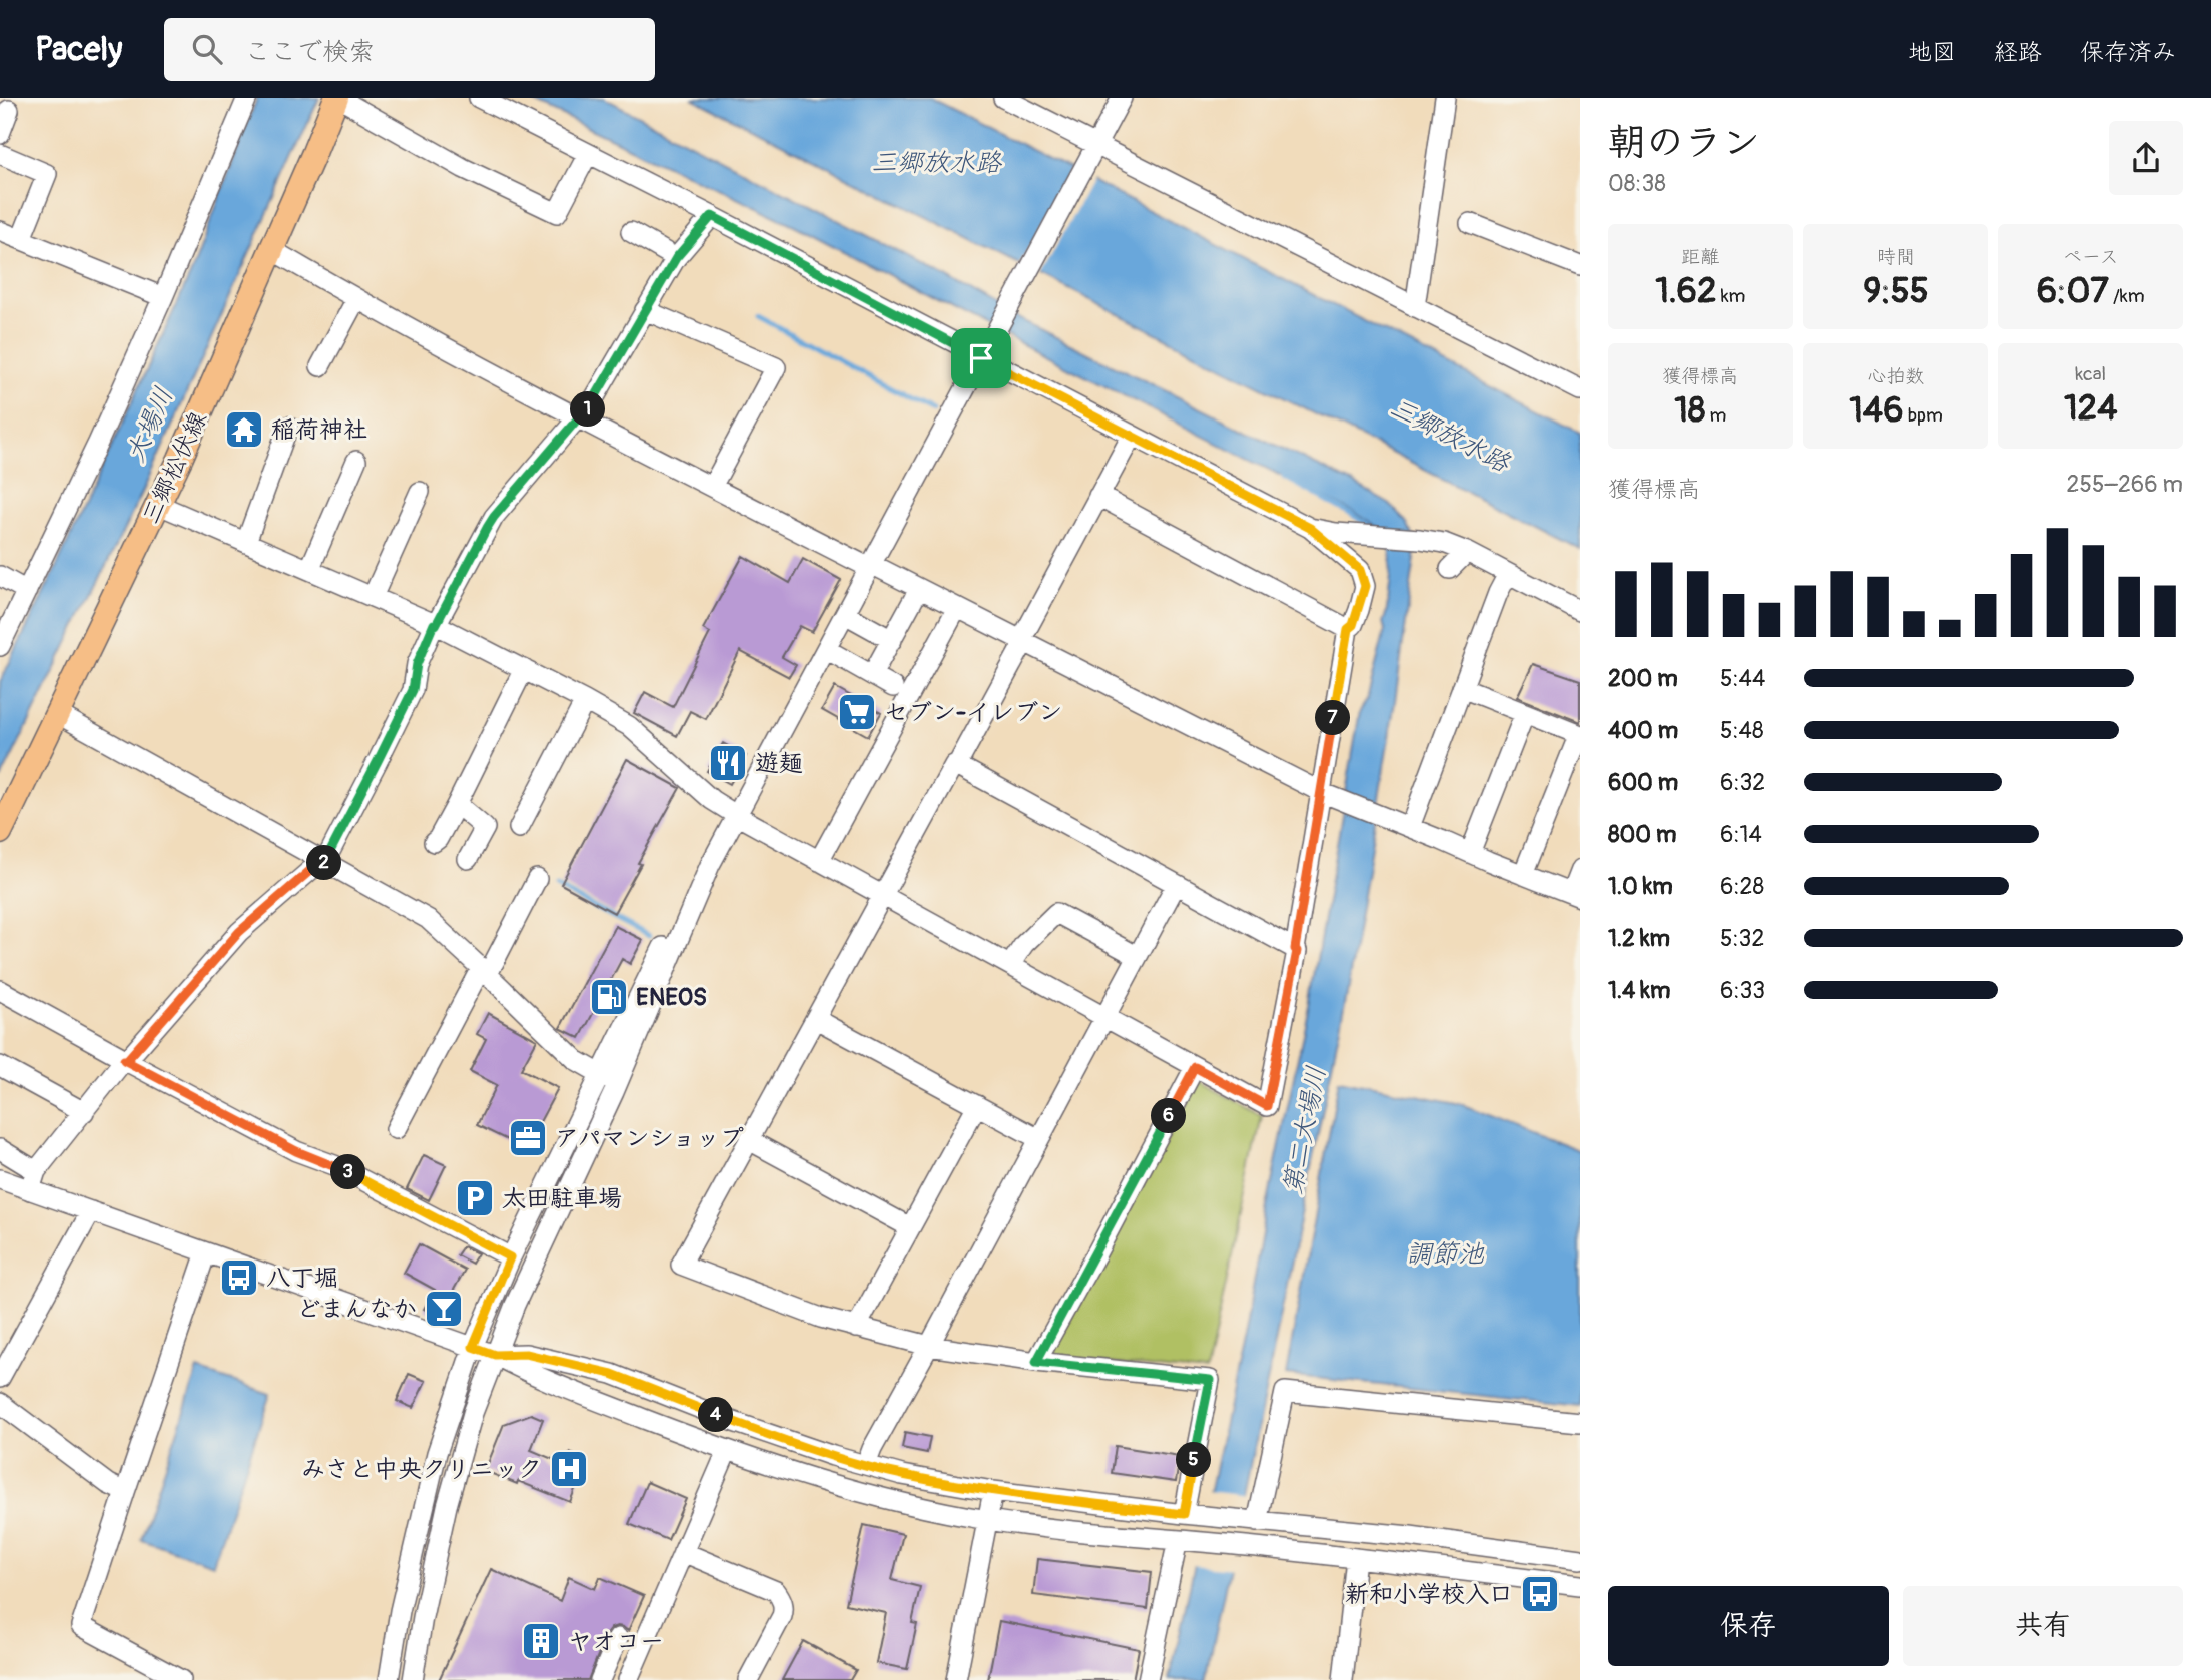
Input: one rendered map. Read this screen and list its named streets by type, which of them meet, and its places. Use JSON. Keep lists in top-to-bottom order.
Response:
{
  "streets": {
    "main road": ["三郷松伏線"]
  },
  "water": [
    "三郷放水路",
    "大場川",
    "第二大場川",
    "調節池"
  ],
  "places": {
    "temple": ["稲荷神社"],
    "supermarket": ["セブン-イレブン"],
    "restaurant": ["遊麺"],
    "fuel station": ["ENEOS"],
    "office": ["アパマンショップ"],
    "parking": ["太田駐車場"],
    "bus stop": ["八丁堀", "新和小学校入口"],
    "bar": ["どまんなか"],
    "hospital": ["みさと中央クリニック"],
    "building": ["ヤオコー"]
  },
  "page": {
    "header": "Pacely",
    "search": "ここで検索",
    "nav": ["地図", "経路", "保存済み"],
    "heading": ["朝のラン", "08:38"],
    "stats": [
      ["距離", "1.62 km"],
      ["時間", "9:55"],
      ["ペース", "6:07 /km"],
      ["獲得標高", "18 m"],
      ["心拍数", "146 bpm"],
      ["kcal", "124"]
    ],
    "pins": [
      "1",
      "7",
      "2",
      "6",
      "3",
      "4",
      "5"
    ],
    "chart": ["獲得標高", "255–266 m"],
    "list": [
      {
        "name": "200 m",
        "note": "5:44"
      },
      {
        "name": "400 m",
        "note": "5:48"
      },
      {
        "name": "600 m",
        "note": "6:32"
      },
      {
        "name": "800 m",
        "note": "6:14"
      },
      {
        "name": "1.0 km",
        "note": "6:28"
      },
      {
        "name": "1.2 km",
        "note": "5:32"
      },
      {
        "name": "1.4 km",
        "note": "6:33"
      }
    ],
    "buttons": ["保存", "共有"]
  }
}
